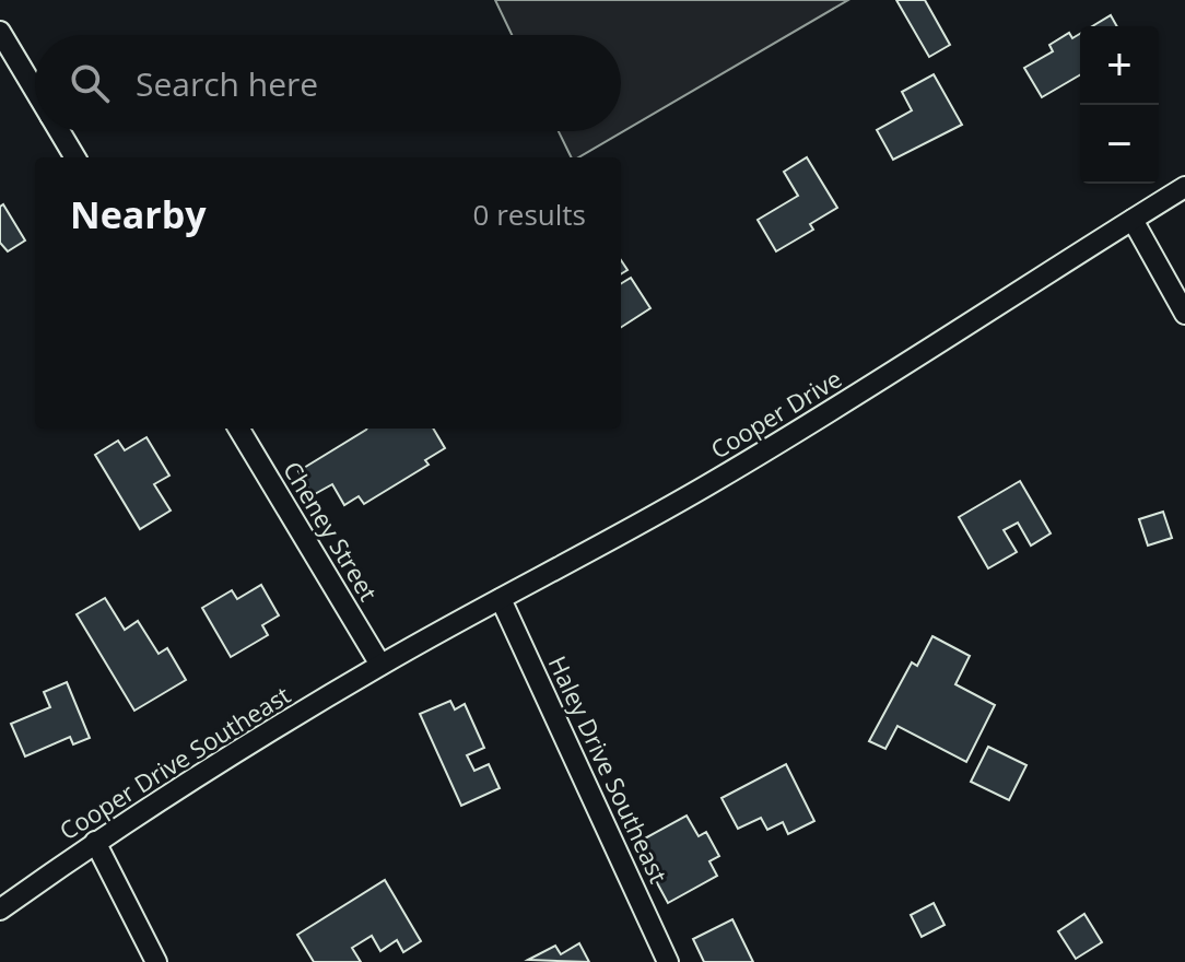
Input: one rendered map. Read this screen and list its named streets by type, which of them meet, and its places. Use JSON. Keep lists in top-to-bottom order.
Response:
{
  "streets": {
    "street": [
      "Cooper Drive",
      "Cheney Street",
      "Cooper Drive Southeast",
      "Haley Drive Southeast"
    ]
  },
  "crossings": [
    ["Cooper Drive", "Cheney Street"],
    ["Cooper Drive", "Cooper Drive Southeast"],
    ["Cooper Drive", "Haley Drive Southeast"],
    ["Cheney Street", "Cooper Drive Southeast"]
  ],
  "page": {
    "map_buttons": ["+", "−"],
    "search": "Search here",
    "heading": ["Nearby", "0 results"]
  }
}
